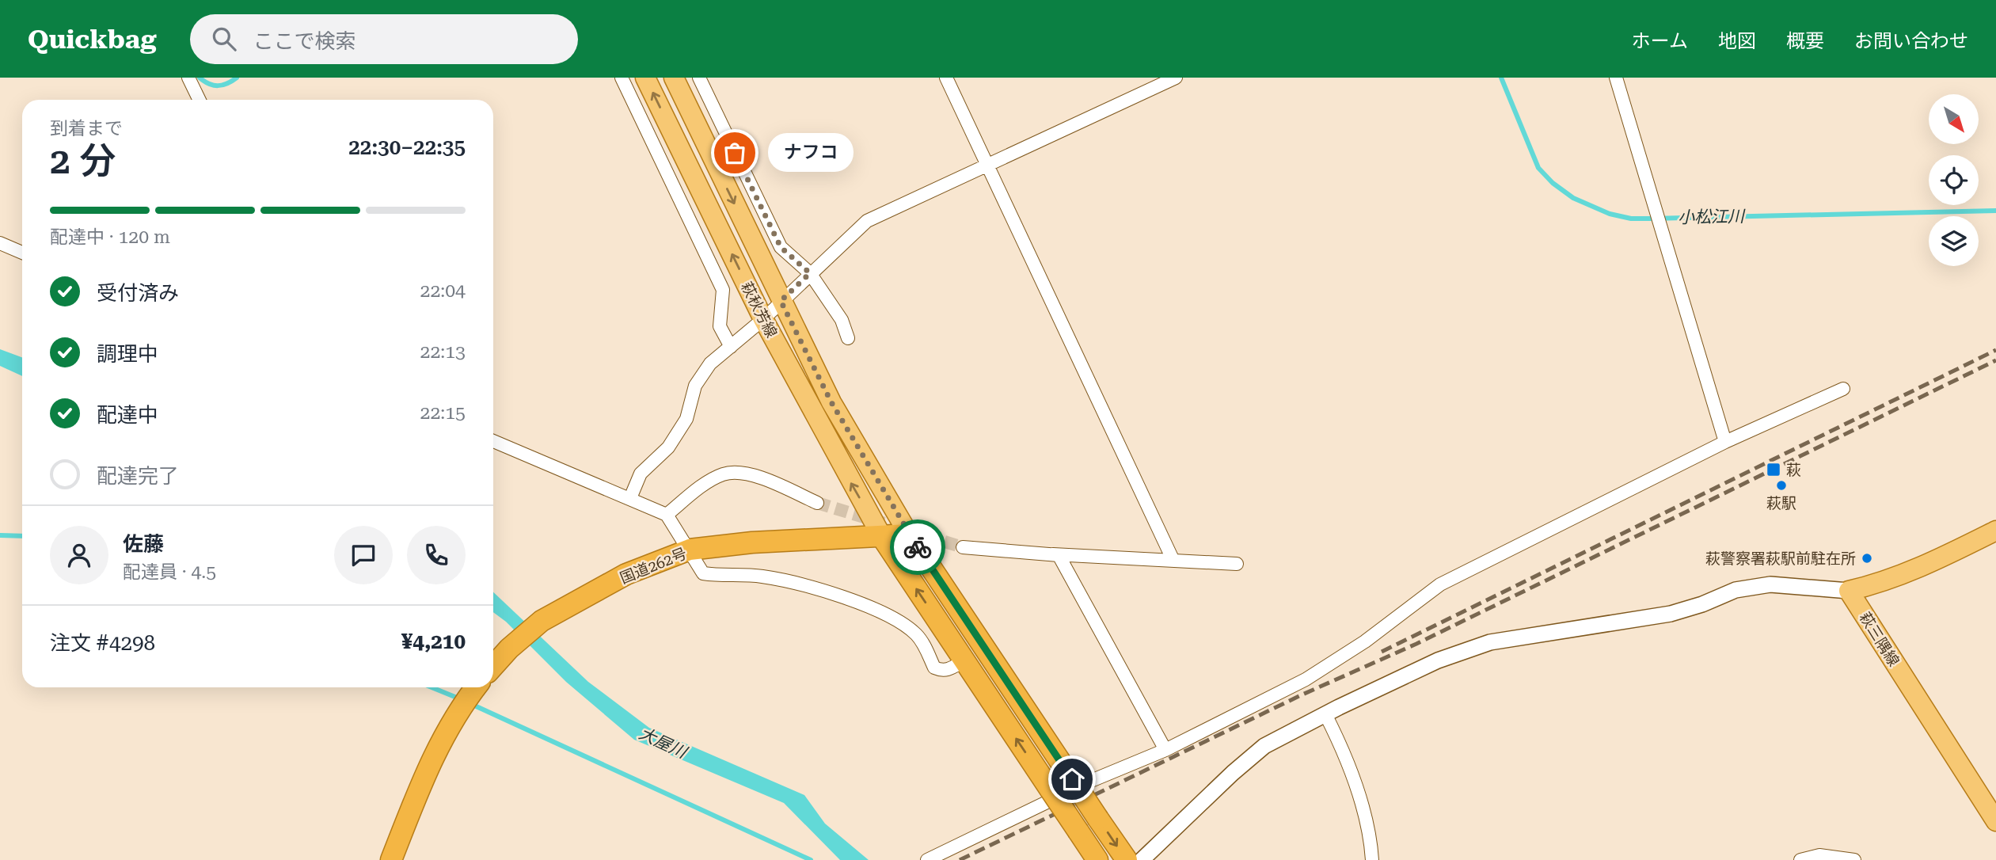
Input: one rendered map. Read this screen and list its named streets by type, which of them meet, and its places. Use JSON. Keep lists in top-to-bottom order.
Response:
{
  "streets": {
    "highway": ["国道262号"],
    "main road": ["萩秋芳線", "萩三隅線"]
  },
  "crossings": [
    ["萩秋芳線", "国道262号"]
  ],
  "water": ["小松江川", "大屋川"],
  "places": {
    "other": ["ナフコ", "萩駅", "萩警察署萩駅前駐在所"],
    "transit": ["萩"]
  },
  "north": "bottom right",
  "page": {
    "header": "Quickbag",
    "search": "ここで検索",
    "nav": [
      "ホーム",
      "地図",
      "概要",
      "お問い合わせ"
    ],
    "heading": ["2 分", "到着まで", "22:30–22:35"],
    "panel": [
      "佐藤",
      "配達員 · 4.5",
      "注文 #4298",
      "¥4,210"
    ],
    "bubble": "ナフコ",
    "bar": "配達中 · 120 m",
    "list": [
      ["受付済み", "22:04"],
      ["調理中", "22:13"],
      ["配達中", "22:15"],
      "配達完了"
    ]
  }
}
